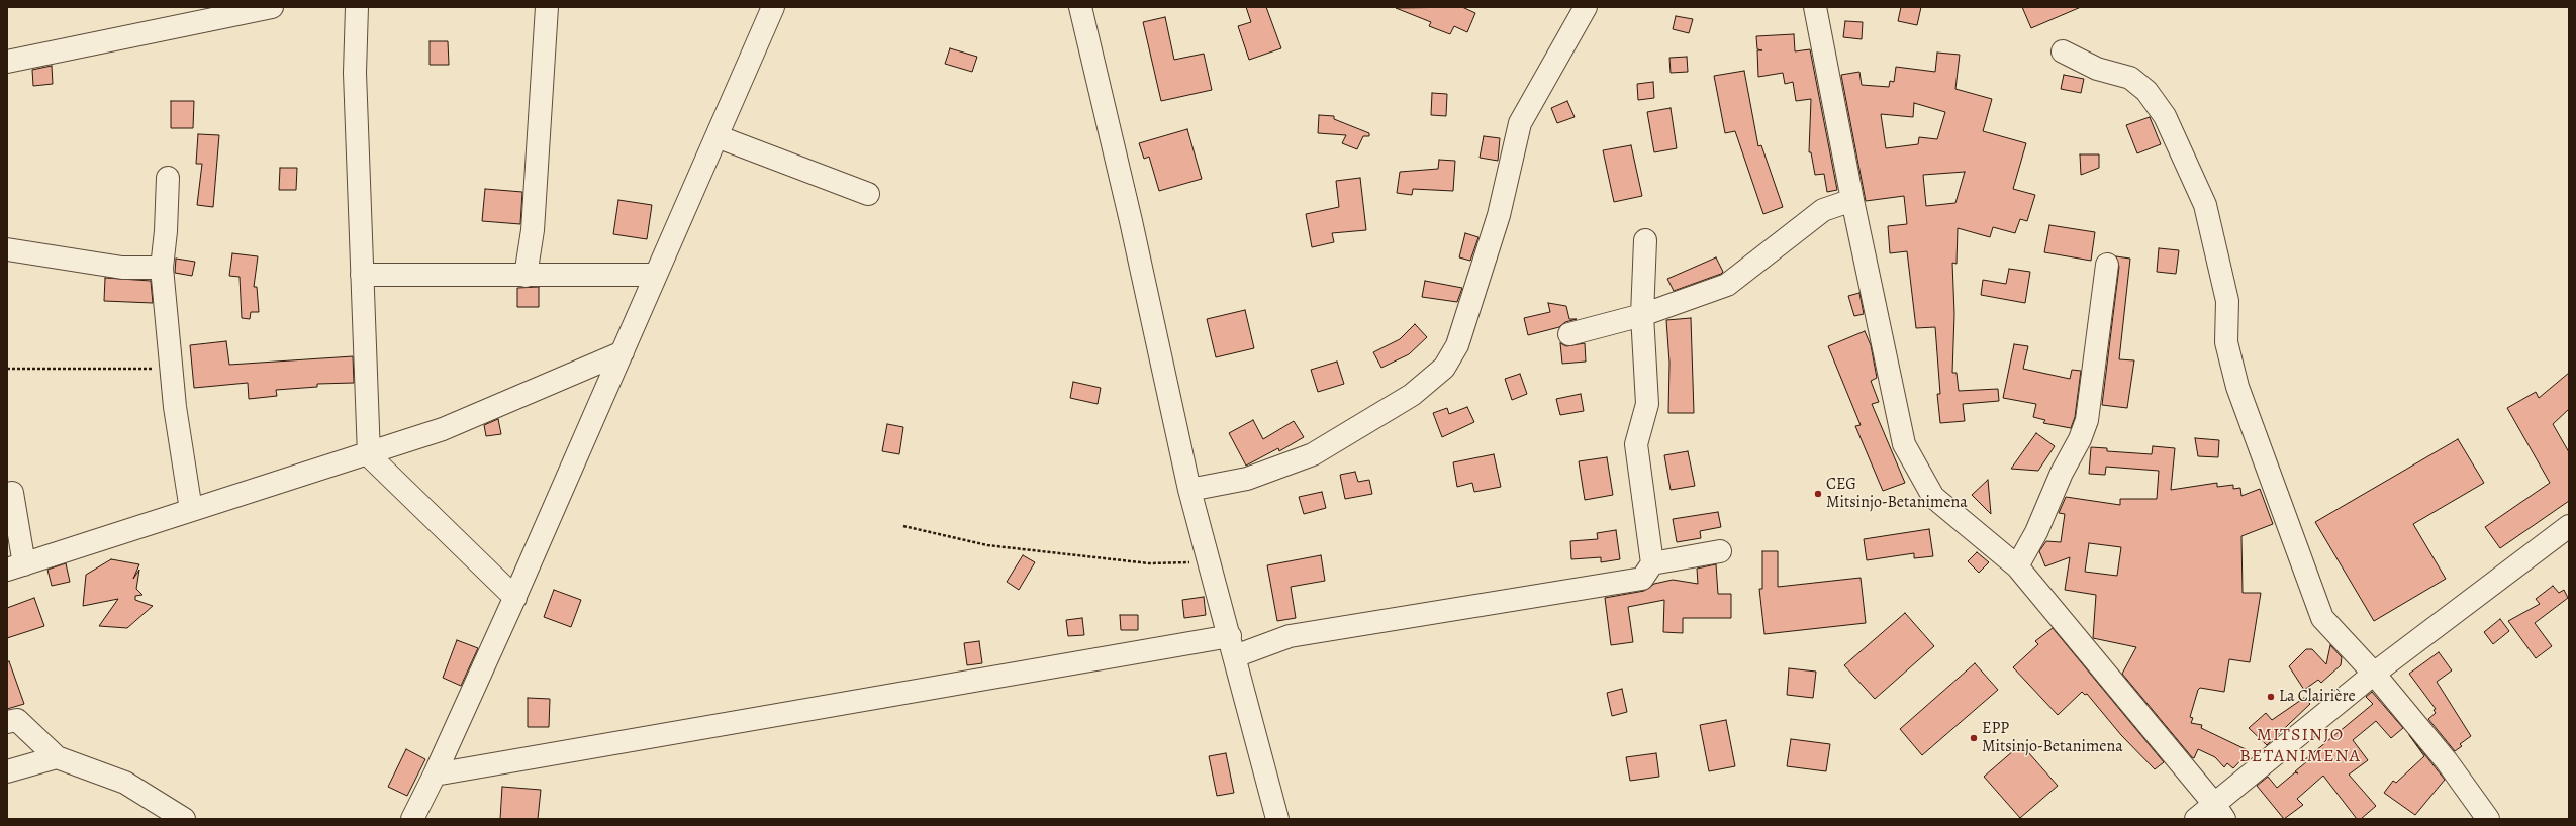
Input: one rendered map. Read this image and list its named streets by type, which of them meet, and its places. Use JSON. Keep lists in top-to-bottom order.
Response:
{
  "districts": ["MITSINJO BETANIMENA"],
  "places": ["CEG Mitsinjo-Betanimena", "La Clairière", "EPP Mitsinjo-Betanimena"]
}
